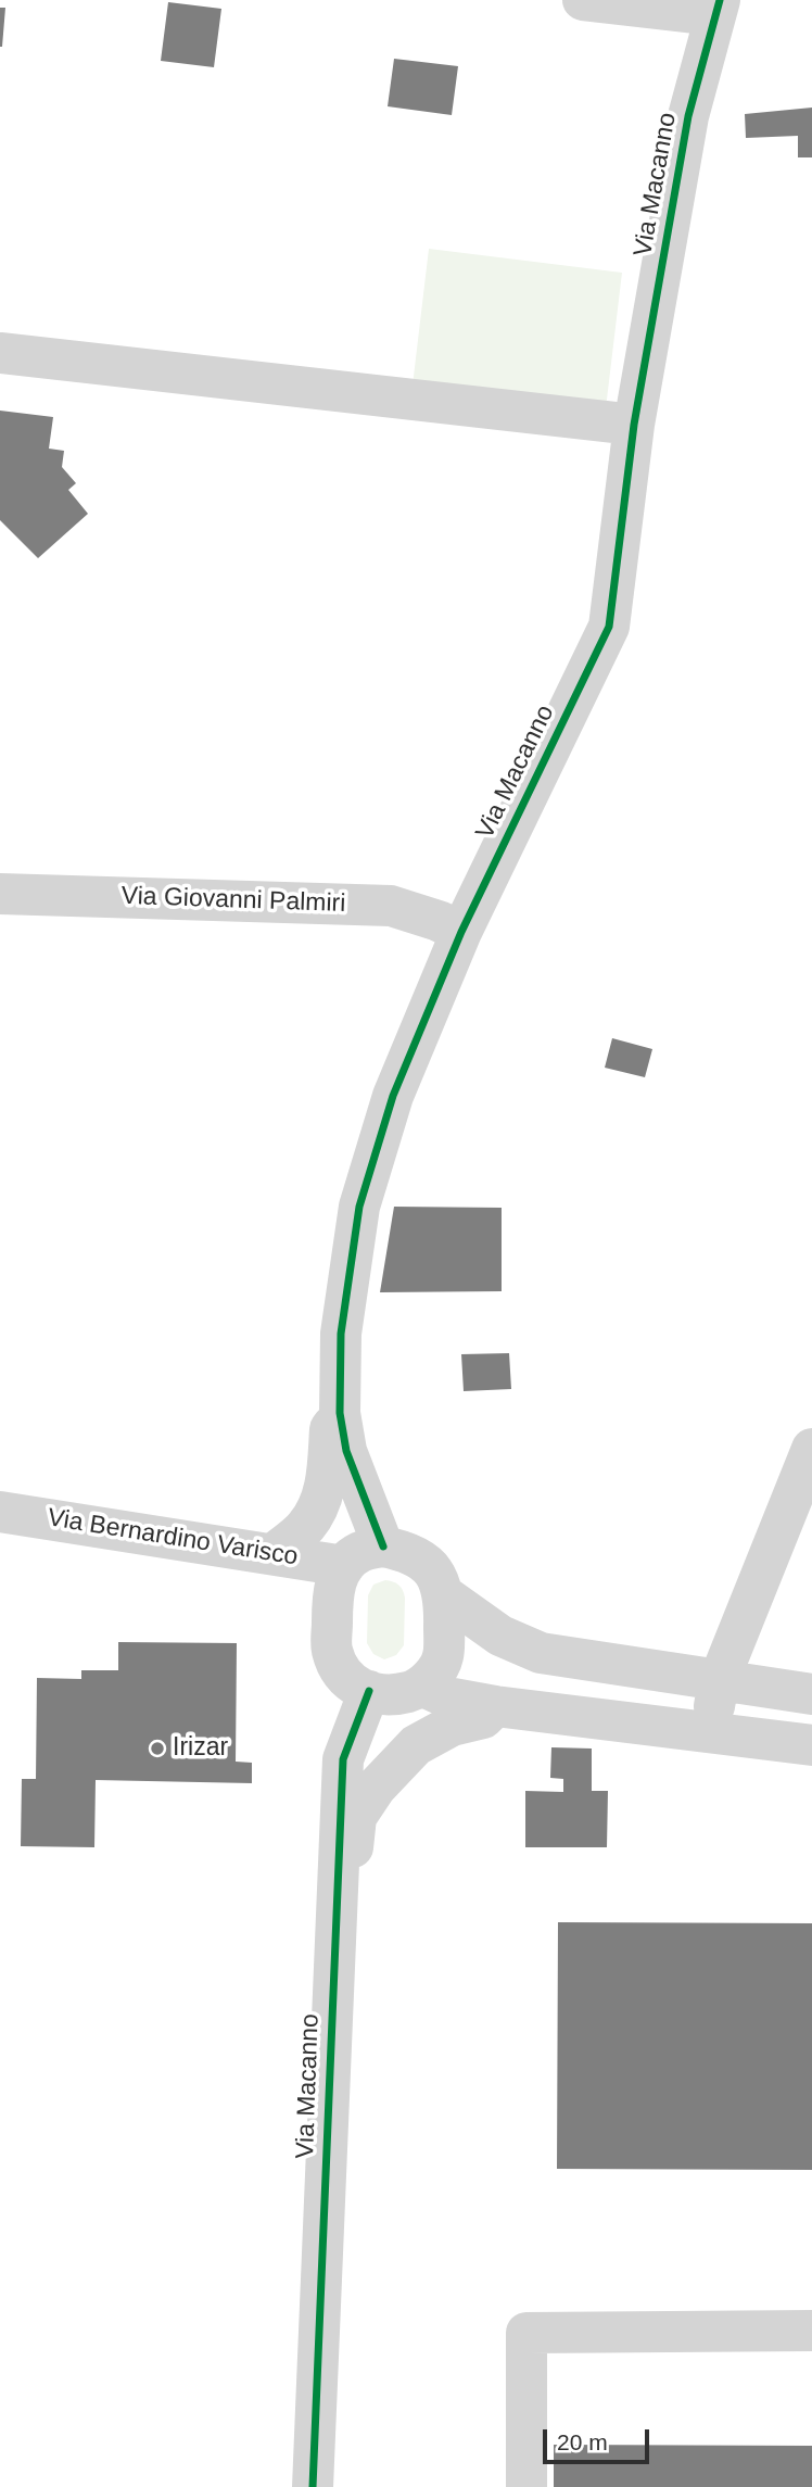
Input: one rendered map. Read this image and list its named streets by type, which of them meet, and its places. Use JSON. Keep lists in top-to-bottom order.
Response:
{
  "streets": {
    "street": ["Via Macanno", "Via Giovanni Palmiri", "Via Bernardino Varisco"]
  },
  "crossings": [
    ["Via Macanno", "Via Giovanni Palmiri"],
    ["Via Macanno", "Via Bernardino Varisco"]
  ],
  "places": ["Irizar"],
  "scale_bar": "20 m"
}
